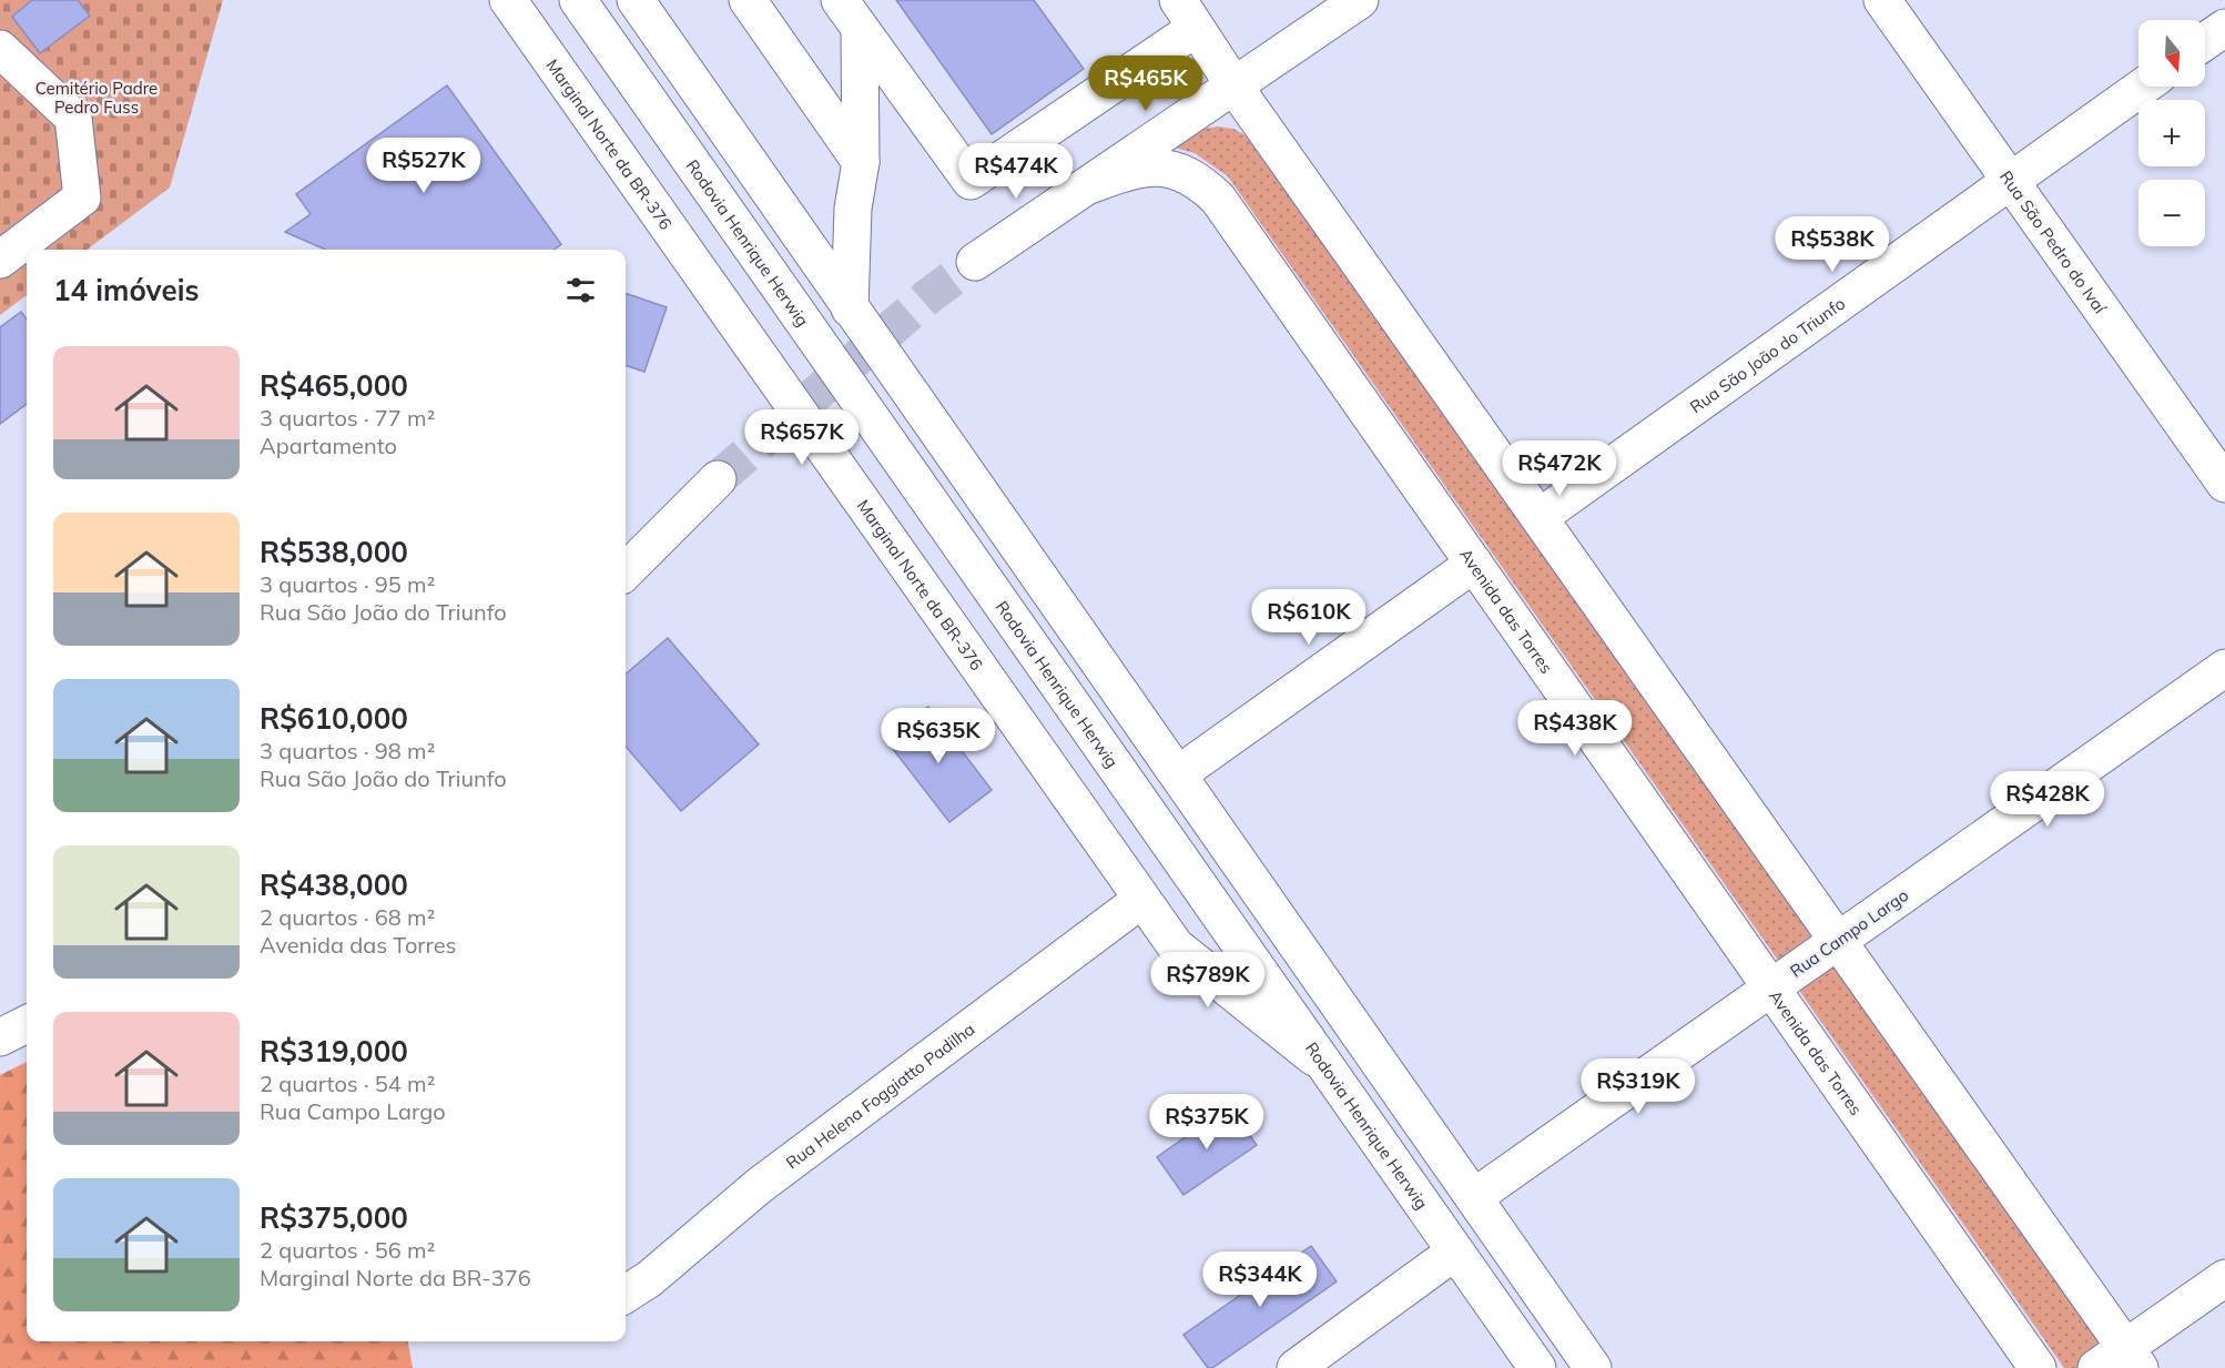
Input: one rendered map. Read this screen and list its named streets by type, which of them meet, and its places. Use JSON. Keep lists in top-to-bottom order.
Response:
{
  "streets": {
    "main road": [
      "Marginal Norte da BR-376",
      "Rua São Pedro do Ivaí",
      "Rodovia Henrique Herwig",
      "Rua São João do Triunfo",
      "Avenida das Torres",
      "Rua Campo Largo",
      "Rua Helena Foggiatto Padilha"
    ]
  },
  "crossings": [
    ["Marginal Norte da BR-376", "Rodovia Henrique Herwig"],
    ["Marginal Norte da BR-376", "Rua Helena Foggiatto Padilha"],
    ["Rua São Pedro do Ivaí", "Rua São João do Triunfo"],
    ["Avenida das Torres", "Rua Campo Largo"]
  ],
  "parks": ["Cemitério Padre Pedro Fuss"],
  "north": "bottom",
  "page": {
    "map_buttons": ["+", "−"],
    "price": [
      "R$465K",
      "R$527K",
      "R$474K",
      "R$538K",
      "R$657K",
      "R$472K",
      "R$610K",
      "R$438K",
      "R$635K",
      "R$428K",
      "R$789K",
      "R$319K",
      "R$375K",
      "R$344K"
    ],
    "heading": "14 imóveis",
    "list": [
      {
        "name": "R$465,000",
        "note": "3 quartos · 77 m² · Apartamento"
      },
      {
        "name": "R$538,000",
        "note": "3 quartos · 95 m² · Rua São João do Triunfo"
      },
      {
        "name": "R$610,000",
        "note": "3 quartos · 98 m² · Rua São João do Triunfo"
      },
      {
        "name": "R$438,000",
        "note": "2 quartos · 68 m² · Avenida das Torres"
      },
      {
        "name": "R$319,000",
        "note": "2 quartos · 54 m² · Rua Campo Largo"
      },
      {
        "name": "R$375,000",
        "note": "2 quartos · 56 m² · Marginal Norte da BR-376"
      }
    ]
  }
}
